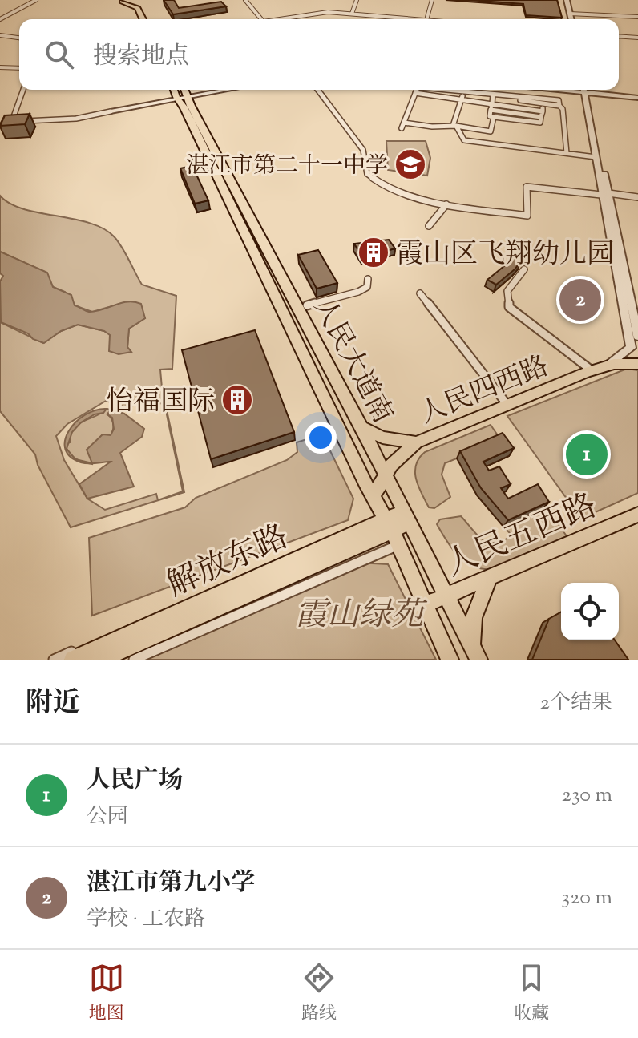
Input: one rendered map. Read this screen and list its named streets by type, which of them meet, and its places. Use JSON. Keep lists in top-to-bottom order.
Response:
{
  "streets": {
    "main road": [
      "人民大道南",
      "人民四西路",
      "人民五西路",
      "解放东路"
    ]
  },
  "crossings": [
    ["人民大道南", "人民四西路"],
    ["人民大道南", "人民五西路"],
    ["人民大道南", "解放东路"]
  ],
  "parks": ["霞山绿苑"],
  "places": {
    "school or university": ["湛江市第二十一中学"],
    "building": ["霞山区飞翔幼儿园", "怡福国际"]
  },
  "page": {
    "search": "搜索地点",
    "pins": ["2", "1"],
    "heading": ["附近", "2个结果"],
    "list": [
      {
        "mark": "1",
        "name": "人民广场",
        "note": "公园",
        "value": "230 m"
      },
      {
        "mark": "2",
        "name": "湛江市第九小学",
        "note": "学校 · 工农路",
        "value": "320 m"
      }
    ],
    "nav": ["地图", "路线", "收藏"]
  }
}
